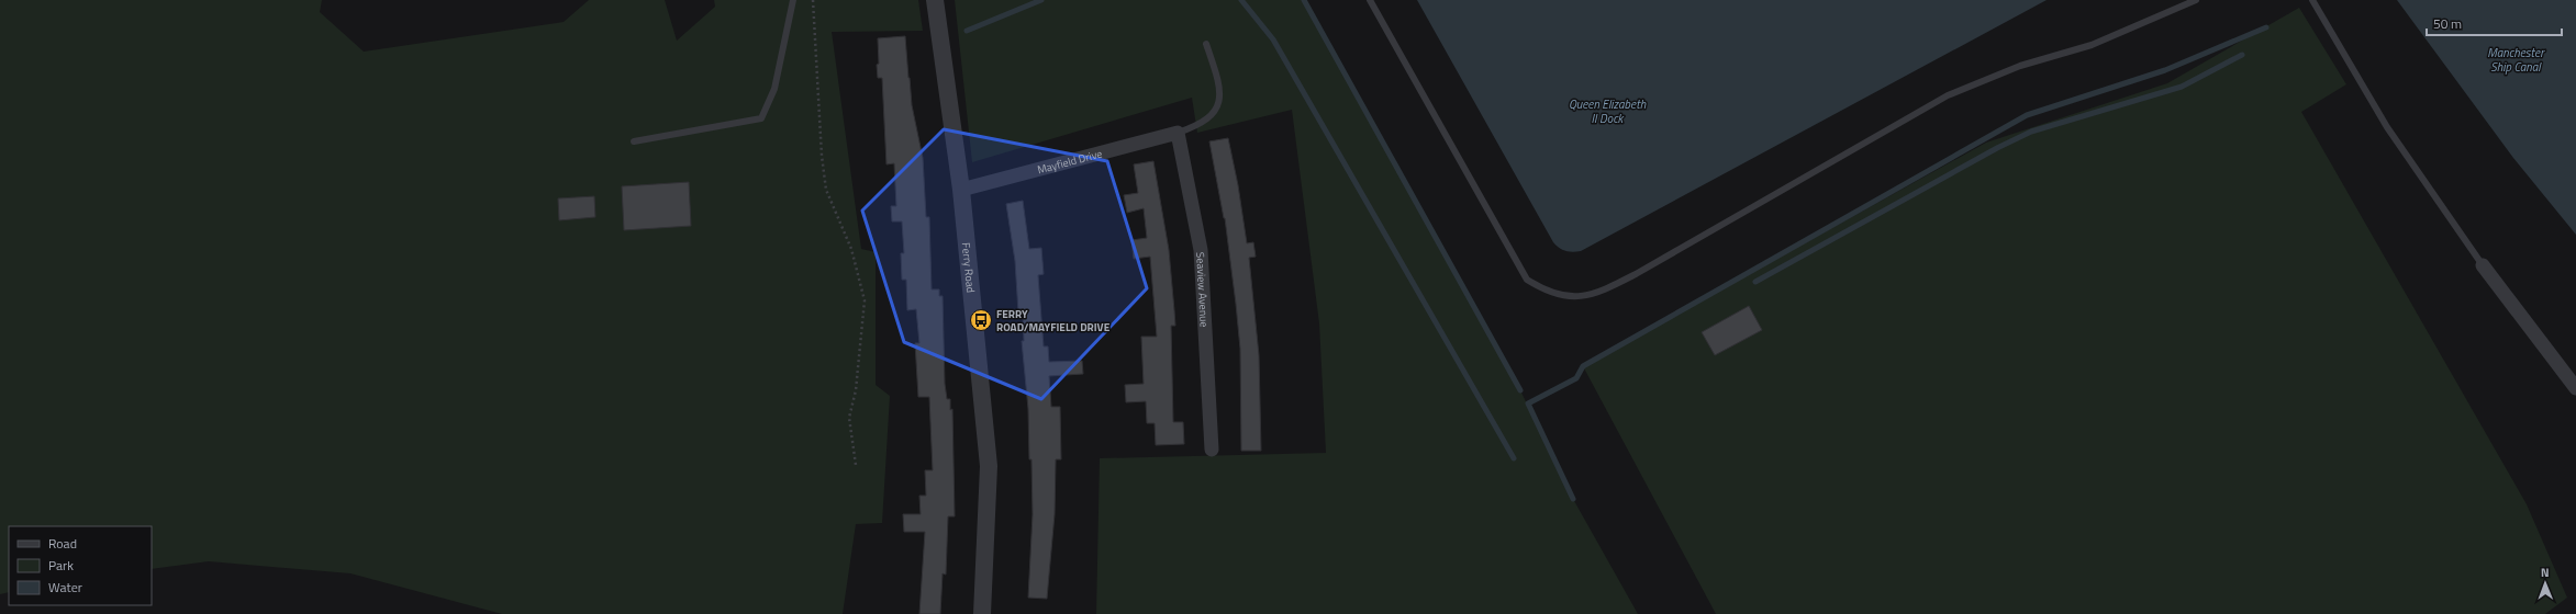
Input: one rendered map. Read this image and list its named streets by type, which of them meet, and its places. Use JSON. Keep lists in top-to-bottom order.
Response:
{
  "streets": {
    "street": ["Mayfield Drive", "Ferry Road", "Seaview Avenue"]
  },
  "crossings": [
    ["Mayfield Drive", "Ferry Road"],
    ["Mayfield Drive", "Seaview Avenue"]
  ],
  "water": ["Manchester Ship Canal", "Queen Elizabeth II Dock"],
  "places": {
    "bus stop": ["FERRY ROAD/MAYFIELD DRIVE"]
  },
  "legend": ["Road", "Park", "Water"],
  "scale_bar": "50 m",
  "north": "top"
}
